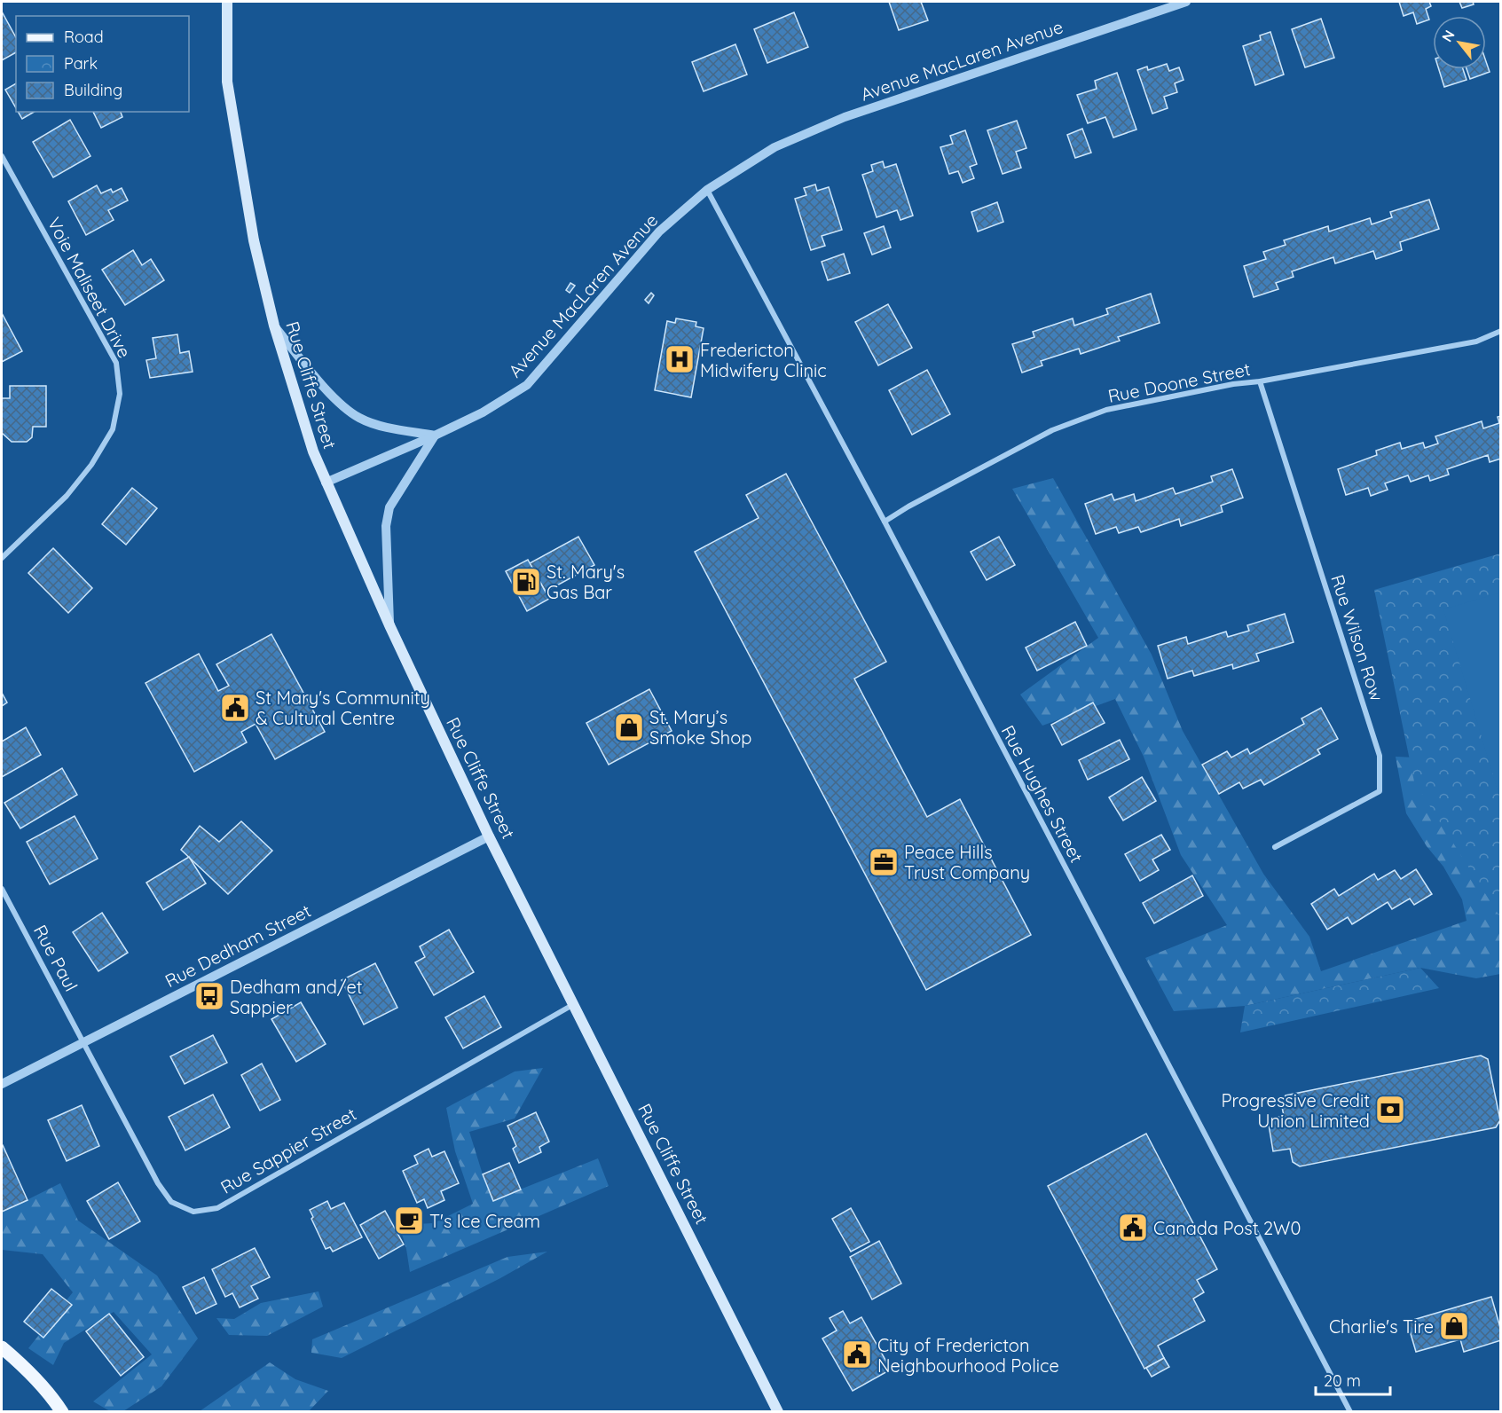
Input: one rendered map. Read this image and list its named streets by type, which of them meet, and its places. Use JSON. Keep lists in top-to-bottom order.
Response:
{
  "streets": {
    "main road": ["Rue Cliffe Street"],
    "street": [
      "Avenue MacLaren Avenue",
      "Voie Maliseet Drive",
      "Rue Doone Street",
      "Rue Wilson Row",
      "Rue Hughes Street",
      "Rue Dedham Street",
      "Rue Paul",
      "Rue Sappier Street"
    ]
  },
  "crossings": [
    ["Avenue MacLaren Avenue", "Rue Cliffe Street"],
    ["Avenue MacLaren Avenue", "Rue Hughes Street"],
    ["Rue Doone Street", "Rue Wilson Row"],
    ["Rue Doone Street", "Rue Hughes Street"],
    ["Rue Cliffe Street", "Rue Dedham Street"],
    ["Rue Cliffe Street", "Rue Sappier Street"],
    ["Rue Dedham Street", "Rue Paul"],
    ["Rue Dedham Street", "Rue Sappier Street"],
    ["Rue Paul", "Rue Sappier Street"]
  ],
  "places": {
    "hospital": ["Fredericton Midwifery Clinic"],
    "fuel station": ["St. Mary's Gas Bar"],
    "public building": ["St Mary's Community & Cultural Centre", "Canada Post 2W0", "City of Fredericton Neighbourhood Police"],
    "shop": ["St. Mary’s Smoke Shop", "Charlie's Tire"],
    "office": ["Peace Hills Trust Company"],
    "bus stop": ["Dedham and/et Sappier"],
    "bank": ["Progressive Credit Union Limited"],
    "cafe": ["T's Ice Cream"]
  },
  "legend": ["Road", "Park", "Building"],
  "scale_bar": "20 m",
  "north": "top left"
}
